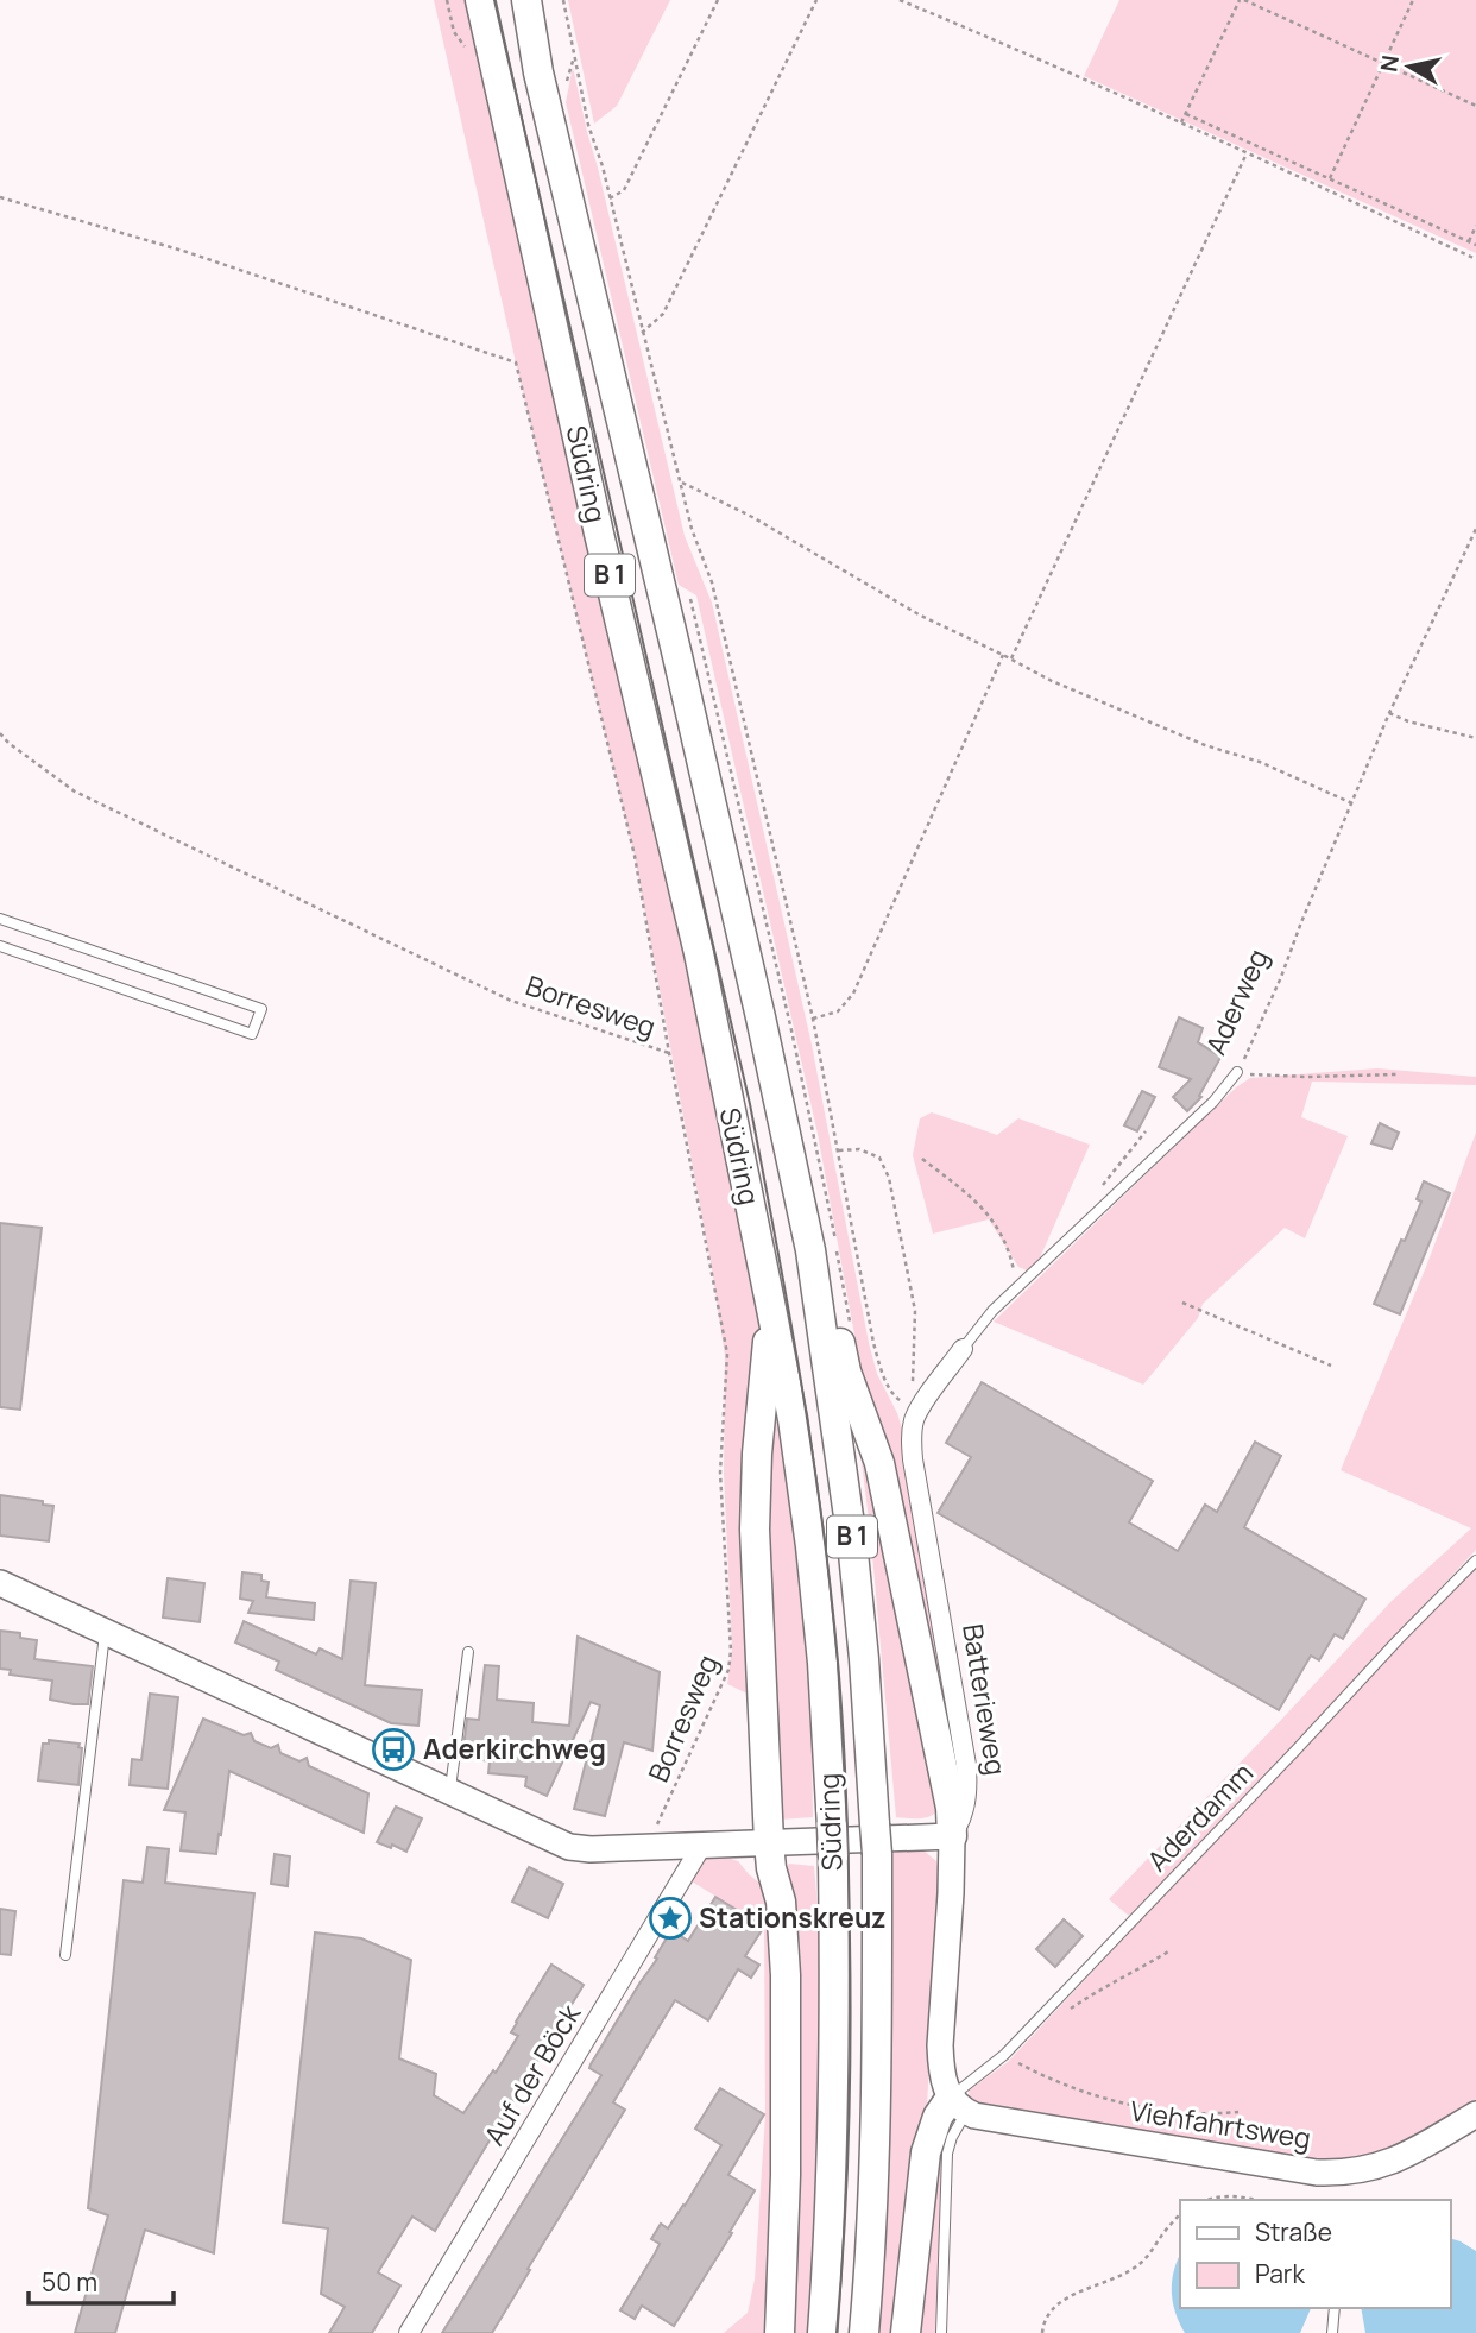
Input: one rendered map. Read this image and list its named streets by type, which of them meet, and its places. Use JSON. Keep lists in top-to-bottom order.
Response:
{
  "streets": {
    "main road": ["Südring", "B 1"],
    "street": [
      "Aderweg",
      "Batterieweg",
      "Auf der Böck",
      "Viehfahrtsweg"
    ],
    "lane": ["Aderdamm"],
    "path": ["Borresweg"]
  },
  "crossings": [
    ["Aderweg", "Batterieweg"],
    ["Batterieweg", "Aderdamm"],
    ["Batterieweg", "Viehfahrtsweg"],
    ["Aderdamm", "Viehfahrtsweg"]
  ],
  "places": {
    "bus stop": ["Aderkirchweg"],
    "place": ["Stationskreuz"]
  },
  "legend": ["Straße", "Park"],
  "scale_bar": "50 m",
  "north": "left"
}
